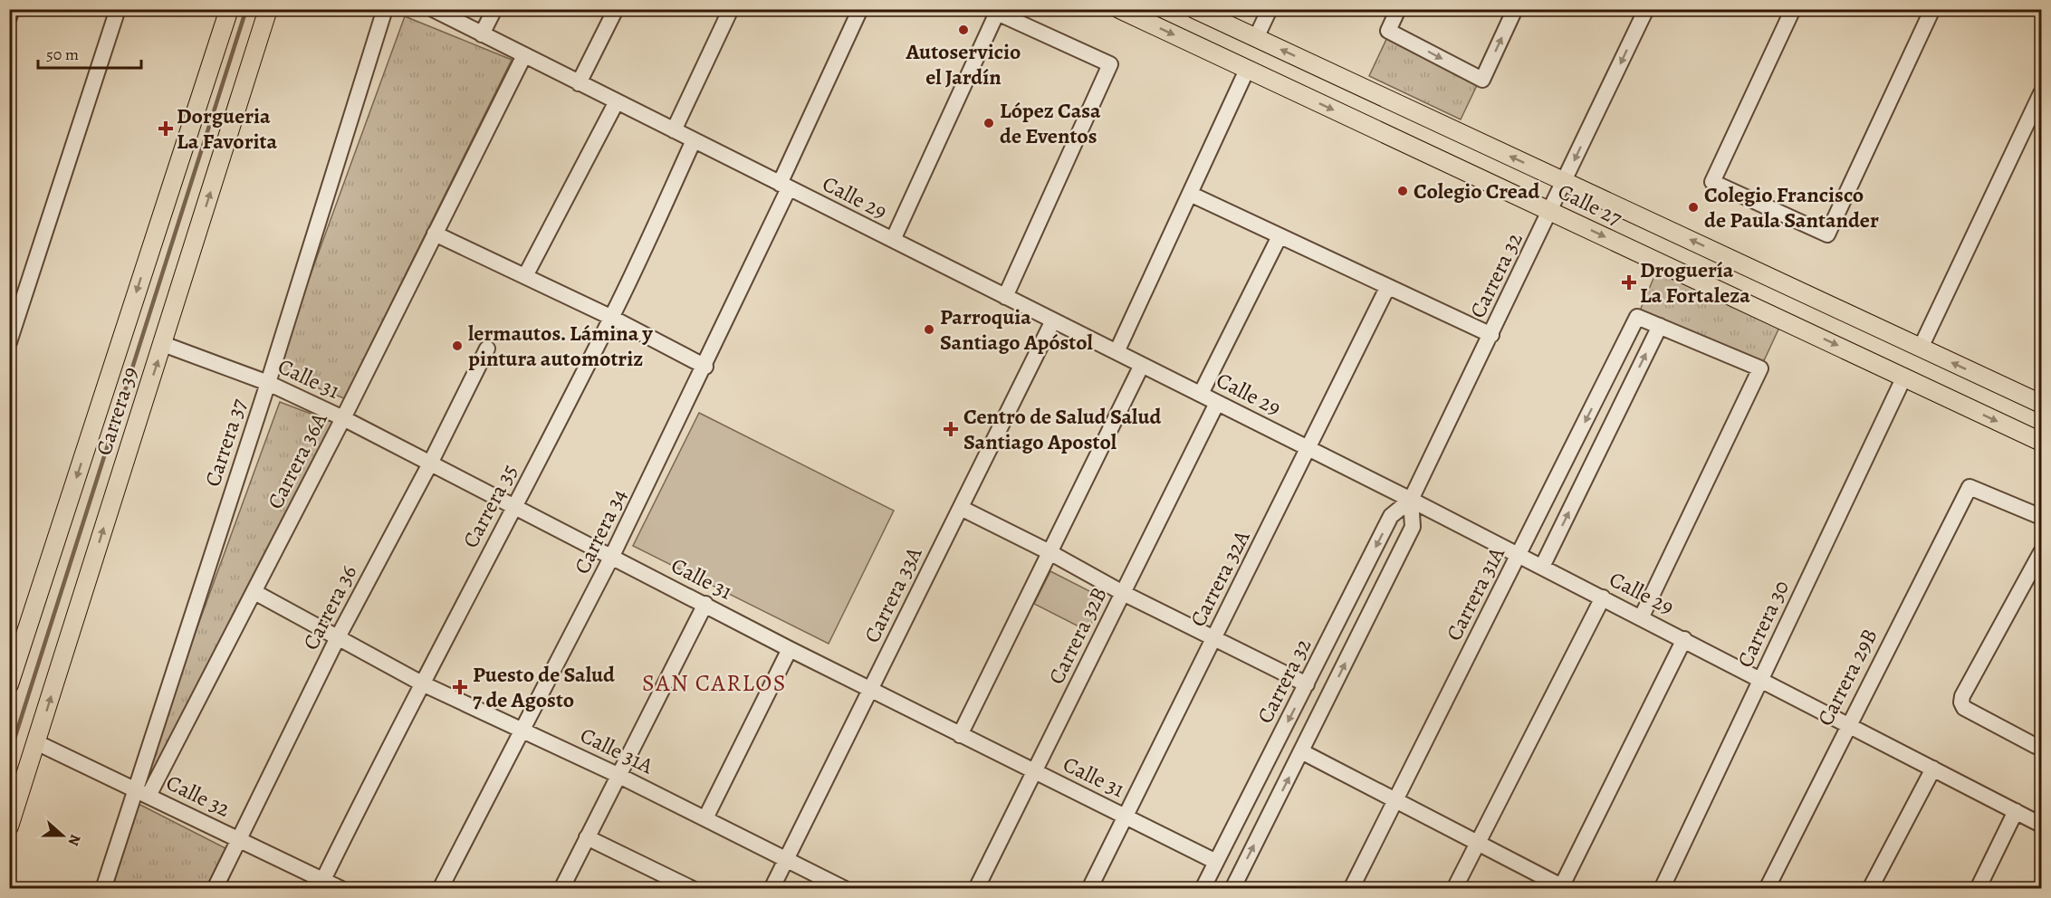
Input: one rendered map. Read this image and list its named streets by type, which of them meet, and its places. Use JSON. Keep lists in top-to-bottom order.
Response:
{
  "streets": {
    "main road": ["Calle 27", "Carrera 39"],
    "street": [
      "Calle 29",
      "Carrera 32",
      "Calle 31",
      "Carrera 37",
      "Carrera 36A",
      "Carrera 35",
      "Carrera 34",
      "Carrera 32A",
      "Carrera 31A",
      "Carrera 33A",
      "Carrera 36",
      "Carrera 30",
      "Carrera 32B",
      "Carrera 29B",
      "Calle 31A",
      "Calle 32"
    ]
  },
  "crossings": [
    ["Calle 29", "Carrera 32"],
    ["Calle 29", "Carrera 36A"],
    ["Calle 29", "Carrera 35"],
    ["Calle 29", "Carrera 34"],
    ["Calle 29", "Carrera 32A"],
    ["Calle 29", "Carrera 31A"],
    ["Calle 29", "Carrera 33A"],
    ["Calle 29", "Carrera 30"],
    ["Calle 29", "Carrera 32B"],
    ["Calle 29", "Carrera 29B"],
    ["Calle 27", "Carrera 32"],
    ["Calle 27", "Carrera 30"],
    ["Carrera 32", "Calle 31"],
    ["Calle 31", "Carrera 39"],
    ["Calle 31", "Carrera 37"],
    ["Calle 31", "Carrera 36A"],
    ["Calle 31", "Carrera 35"],
    ["Calle 31", "Carrera 34"],
    ["Calle 31", "Carrera 32A"],
    ["Calle 31", "Carrera 33A"],
    ["Calle 31", "Carrera 36"],
    ["Calle 31", "Carrera 32B"],
    ["Carrera 39", "Calle 32"],
    ["Carrera 37", "Carrera 36A"],
    ["Carrera 37", "Calle 32"],
    ["Carrera 36A", "Calle 31A"],
    ["Carrera 36A", "Calle 32"],
    ["Carrera 35", "Calle 31A"],
    ["Carrera 35", "Calle 32"],
    ["Carrera 34", "Calle 31A"],
    ["Carrera 33A", "Calle 31A"],
    ["Carrera 36", "Calle 31A"],
    ["Carrera 36", "Calle 32"]
  ],
  "districts": ["SAN CARLOS"],
  "places": {
    "other": [
      "Autoservicio el Jardín",
      "López Casa de Eventos",
      "Colegio Cread",
      "Colegio Francisco de Paula Santander",
      "Parroquia Santiago Apóstol",
      "lermautos. Lámina y pintura automotriz"
    ],
    "health": [
      "Dorgueria La Favorita",
      "Droguería La Fortaleza",
      "Centro de Salud Salud Santiago Apostol",
      "Puesto de Salud 7 de Agosto"
    ]
  },
  "scale_bar": "50 m",
  "north": "right"
}
